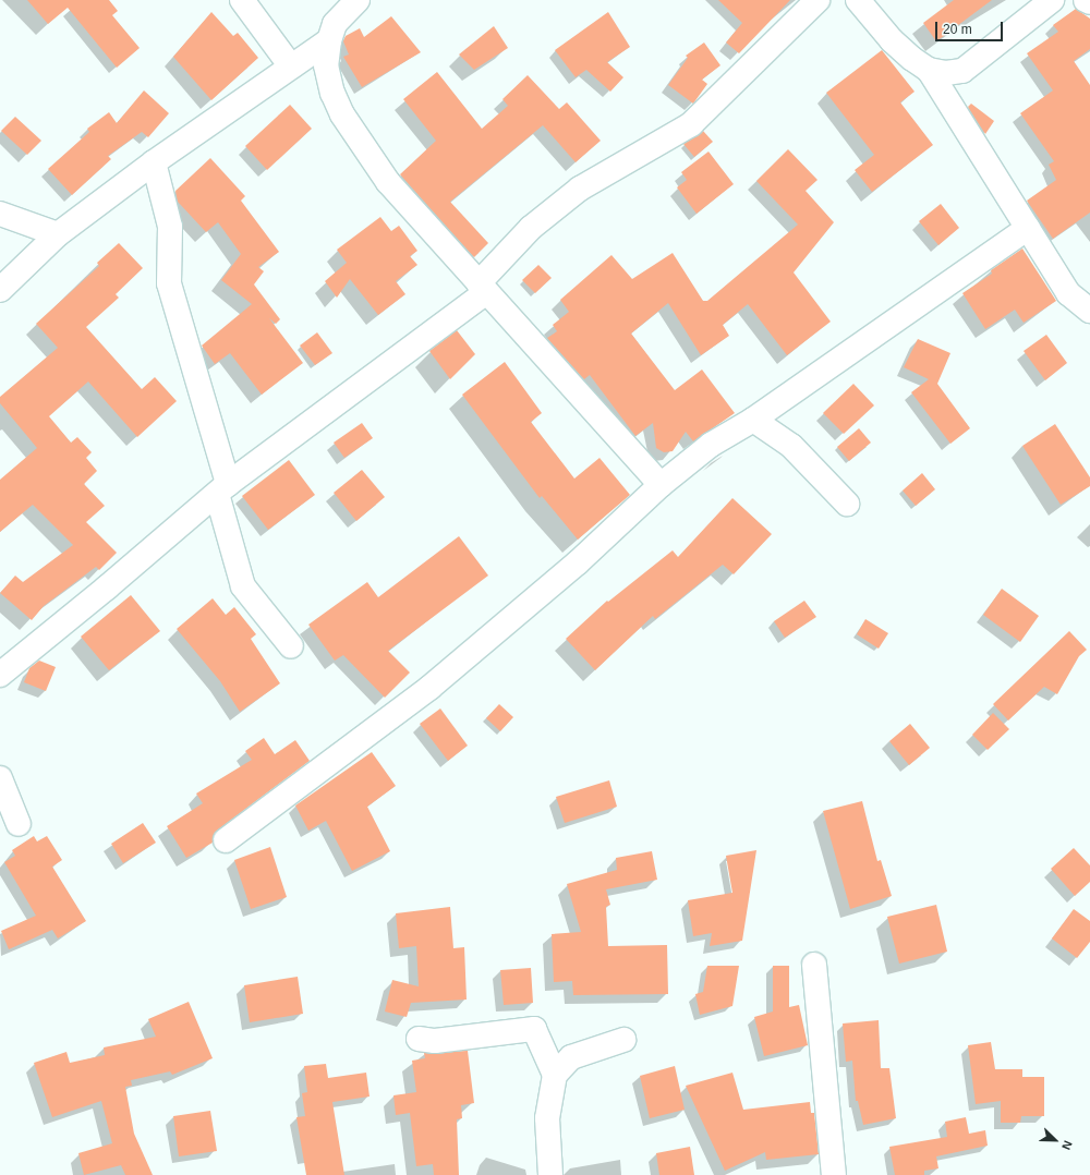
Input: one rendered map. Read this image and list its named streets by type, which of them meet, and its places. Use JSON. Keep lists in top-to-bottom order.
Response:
{
  "scale_bar": "20 m",
  "north": "bottom right"
}
